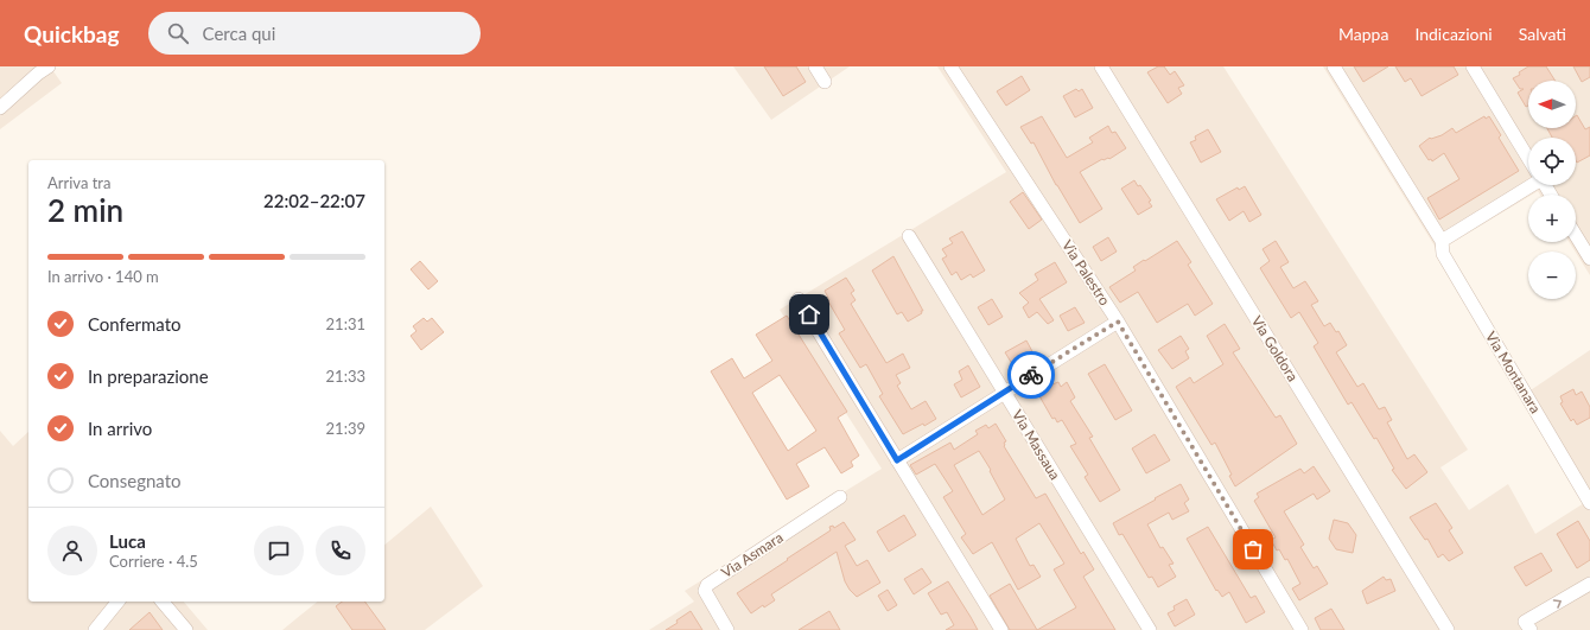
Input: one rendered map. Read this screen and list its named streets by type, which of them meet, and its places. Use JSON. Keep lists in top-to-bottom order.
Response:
{
  "streets": {
    "street": [
      "Via Palestro",
      "Via Goldora",
      "Via Montanara",
      "Via Massaua",
      "Via Asmara"
    ]
  },
  "north": "left",
  "page": {
    "header": "Quickbag",
    "search": "Cerca qui",
    "nav": ["Mappa", "Indicazioni", "Salvati"],
    "map_buttons": ["+", "−"],
    "heading": ["2 min", "Arriva tra", "22:02–22:07"],
    "panel": ["Luca", "Corriere · 4.5"],
    "bar": "In arrivo · 140 m",
    "list": [
      ["Confermato", "21:31"],
      ["In preparazione", "21:33"],
      ["In arrivo", "21:39"],
      "Consegnato"
    ]
  }
}
